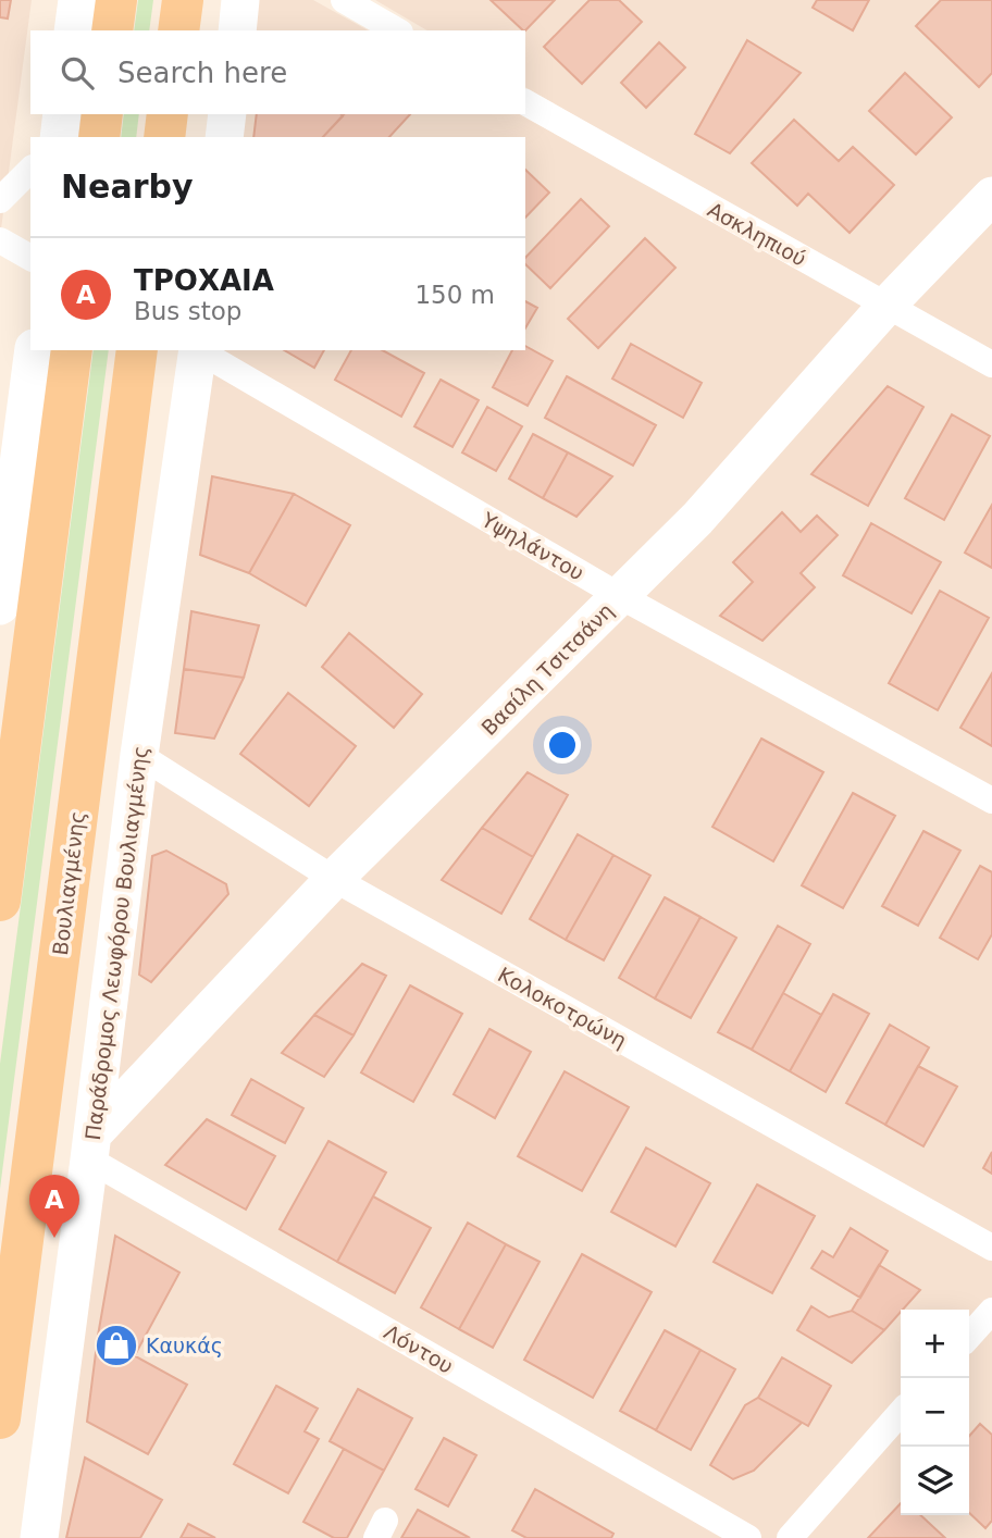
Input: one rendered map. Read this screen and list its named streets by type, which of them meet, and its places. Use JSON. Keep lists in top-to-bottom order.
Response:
{
  "streets": {
    "main road": ["Βουλιαγμένης"],
    "street": [
      "Ασκληπιού",
      "Υψηλάντου",
      "Βασίλη Τσιτσάνη",
      "Παράδρομος Λεωφόρου Βουλιαγμένης",
      "Κολοκοτρώνη",
      "Λόντου"
    ]
  },
  "crossings": [
    ["Ασκληπιού", "Βασίλη Τσιτσάνη"],
    ["Υψηλάντου", "Βασίλη Τσιτσάνη"],
    ["Βασίλη Τσιτσάνη", "Παράδρομος Λεωφόρου Βουλιαγμένης"],
    ["Βασίλη Τσιτσάνη", "Κολοκοτρώνη"],
    ["Βασίλη Τσιτσάνη", "Λόντου"],
    ["Παράδρομος Λεωφόρου Βουλιαγμένης", "Κολοκοτρώνη"],
    ["Παράδρομος Λεωφόρου Βουλιαγμένης", "Λόντου"]
  ],
  "places": {
    "shop": ["Καυκάς"]
  },
  "page": {
    "search": "Search here",
    "heading": "Nearby",
    "list": [
      {
        "mark": "A",
        "name": "ΤΡΟΧΑΙΑ",
        "note": "Bus stop",
        "value": "150 m"
      }
    ],
    "pins": "A",
    "map_buttons": ["+", "−"]
  }
}
